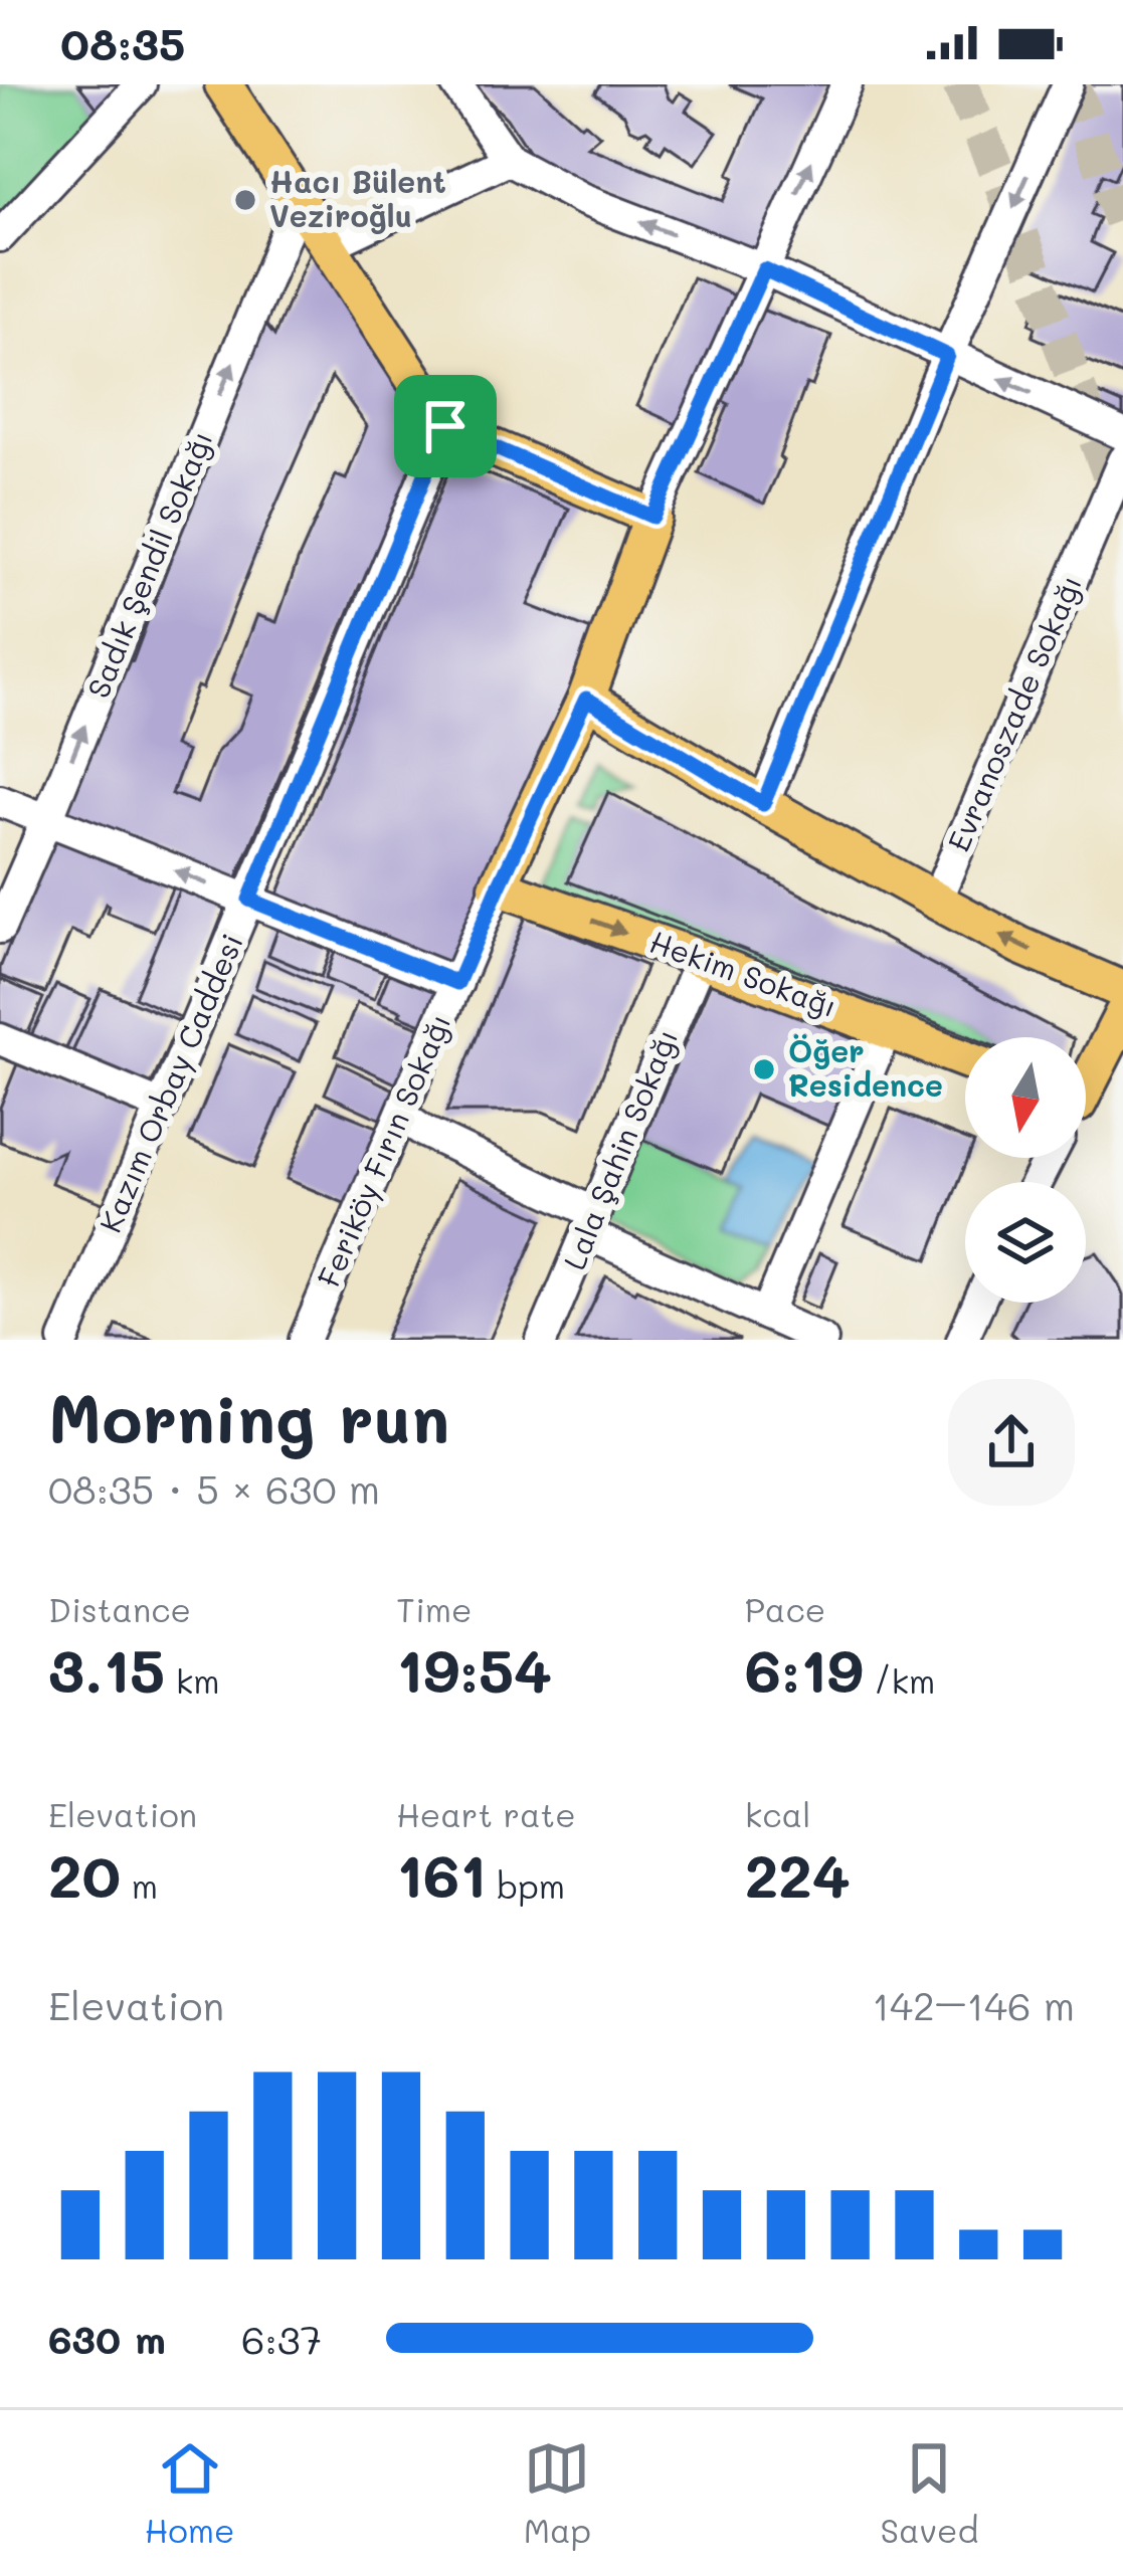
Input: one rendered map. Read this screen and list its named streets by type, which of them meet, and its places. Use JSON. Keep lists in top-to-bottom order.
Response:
{
  "streets": {
    "main road": ["Hekim Sokağı", "Feriköy Fırın Sokağı"],
    "street": [
      "Sadık Şendil Sokağı",
      "Evranoszade Sokağı",
      "Kazım Orbay Caddesi",
      "Lala Şahin Sokağı"
    ]
  },
  "crossings": [
    ["Hekim Sokağı", "Lala Şahin Sokağı"],
    ["Hekim Sokağı", "Feriköy Fırın Sokağı"]
  ],
  "one_way": ["Sadık Şendil Sokağı"],
  "places": ["Hacı Bülent Veziroğlu", "Öğer Residence"],
  "north": "bottom",
  "page": {
    "status": "08:35",
    "heading": ["Morning run", "08:35 · 5 × 630 m"],
    "stats": [
      ["Distance", "3.15 km"],
      ["Time", "19:54"],
      ["Pace", "6:19 /km"],
      ["Elevation", "20 m"],
      ["Heart rate", "161 bpm"],
      ["kcal", "224"]
    ],
    "chart": ["Elevation", "142–146 m"],
    "list": [
      {
        "name": "630 m",
        "note": "6:37"
      }
    ],
    "tabs": ["Home", "Map", "Saved"]
  }
}
